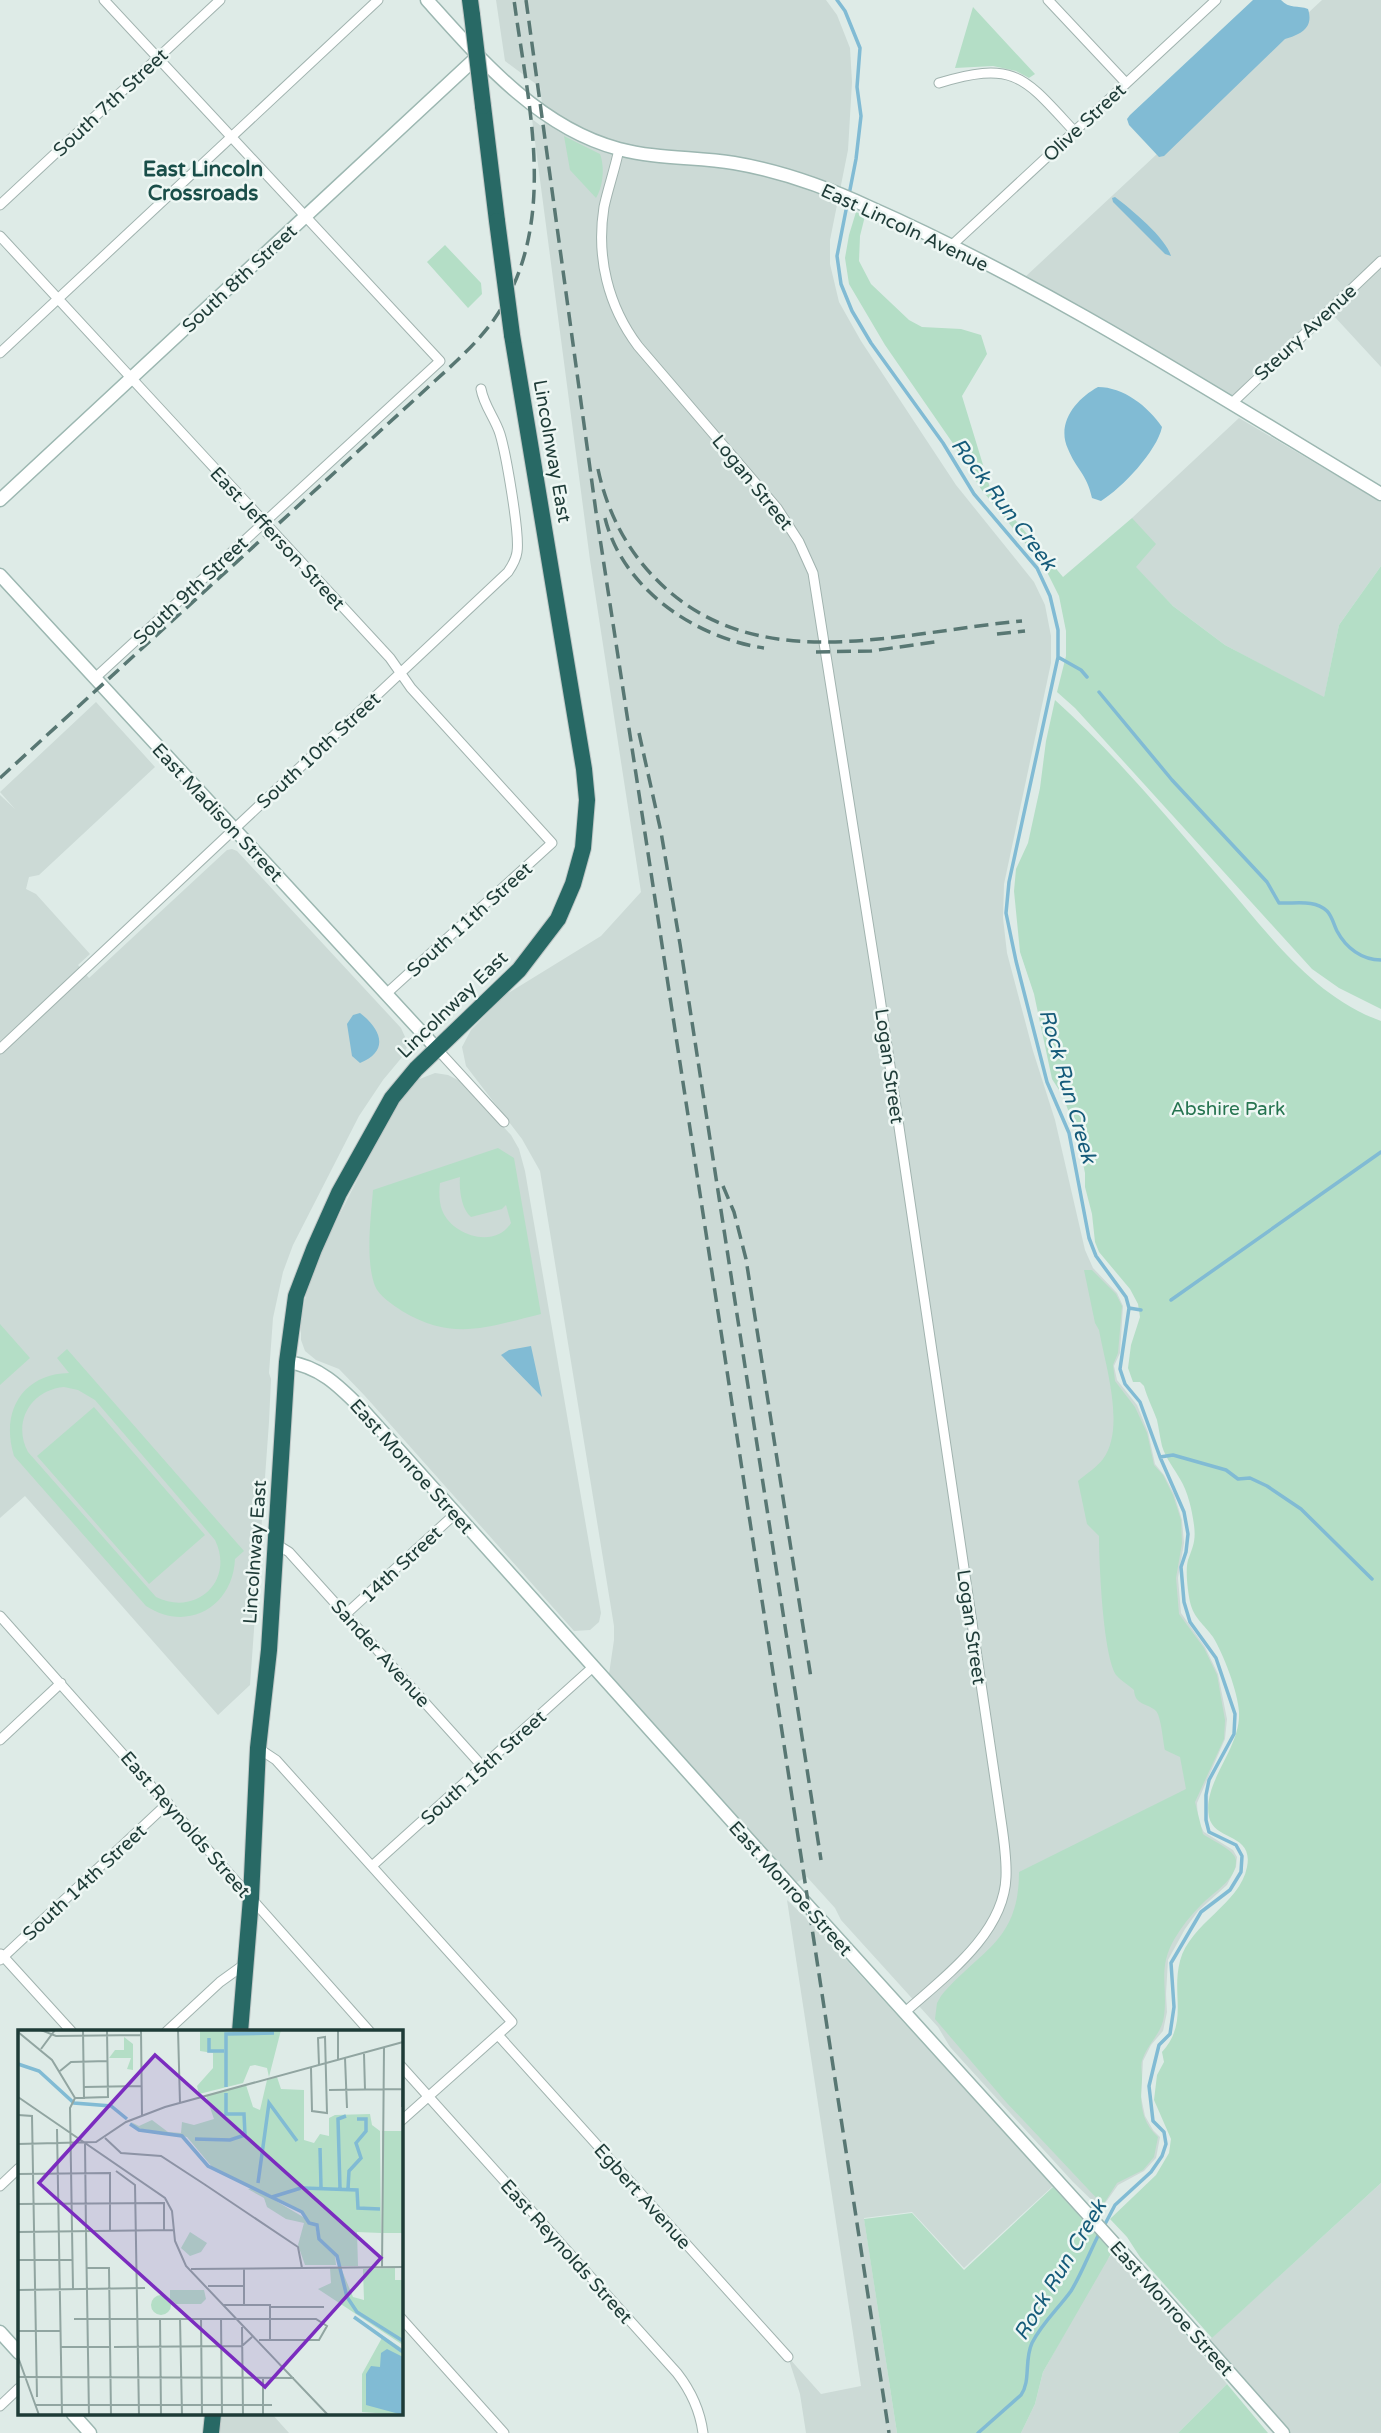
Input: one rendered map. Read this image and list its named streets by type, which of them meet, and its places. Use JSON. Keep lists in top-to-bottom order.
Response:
{
  "streets": {
    "highway": ["Lincolnway East"],
    "main road": [
      "East Lincoln Avenue",
      "South 8th Street",
      "East Madison Street",
      "East Monroe Street"
    ],
    "street": [
      "South 7th Street",
      "Olive Street",
      "Steury Avenue",
      "Logan Street",
      "East Jefferson Street",
      "South 9th Street",
      "South 10th Street",
      "South 11th Street",
      "14th Street",
      "Sander Avenue",
      "South 15th Street",
      "East Reynolds Street",
      "South 14th Street",
      "Egbert Avenue"
    ]
  },
  "crossings": [
    ["Olive Street", "East Lincoln Avenue"],
    ["East Lincoln Avenue", "South 8th Street"],
    ["East Lincoln Avenue", "Steury Avenue"],
    ["East Lincoln Avenue", "Logan Street"],
    ["South 8th Street", "East Jefferson Street"],
    ["South 8th Street", "South 9th Street"],
    ["Lincolnway East", "East Madison Street"],
    ["Lincolnway East", "East Monroe Street"],
    ["Lincolnway East", "Sander Avenue"],
    ["Lincolnway East", "East Reynolds Street"],
    ["Logan Street", "East Monroe Street"],
    ["East Jefferson Street", "South 9th Street"],
    ["East Jefferson Street", "South 10th Street"],
    ["East Jefferson Street", "South 11th Street"],
    ["South 9th Street", "East Madison Street"],
    ["South 10th Street", "East Madison Street"],
    ["East Madison Street", "South 11th Street"],
    ["East Monroe Street", "14th Street"],
    ["East Monroe Street", "South 15th Street"],
    ["14th Street", "Sander Avenue"],
    ["Sander Avenue", "South 15th Street"],
    ["East Reynolds Street", "South 14th Street"]
  ],
  "districts": ["East Lincoln Crossroads"],
  "water": ["Rock Run Creek"],
  "parks": ["Abshire Park"]
}
